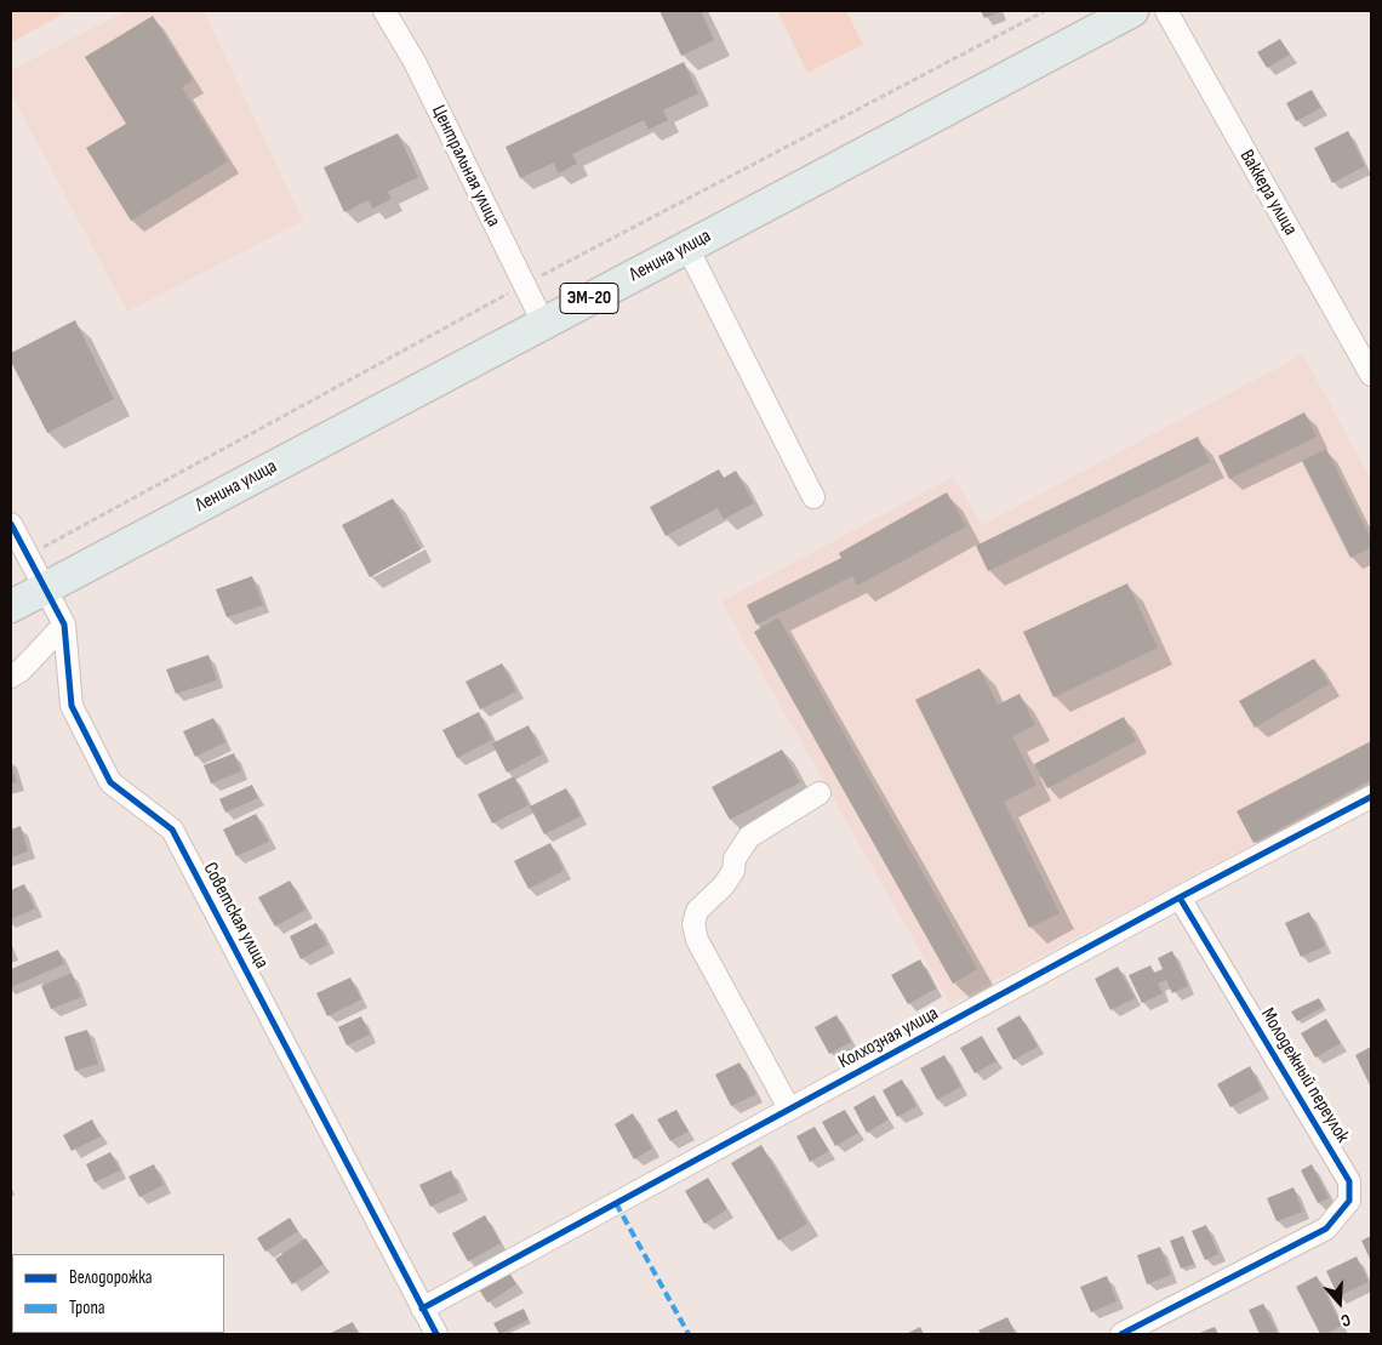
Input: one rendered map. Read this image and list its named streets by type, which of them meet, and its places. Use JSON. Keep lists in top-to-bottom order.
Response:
{
  "streets": {
    "main road": ["Ленина улица", "ЭМ-20"],
    "street": [
      "Центральная улица",
      "Ваккера улица",
      "Советская улица",
      "Колхозная улица",
      "Молодежный переулок"
    ]
  },
  "crossings": [
    ["Центральная улица", "Ленина улица"],
    ["Ленина улица", "ЭМ-20"],
    ["Ленина улица", "Советская улица"],
    ["ЭМ-20", "Советская улица"],
    ["Советская улица", "Колхозная улица"],
    ["Колхозная улица", "Молодежный переулок"]
  ],
  "legend": ["Велодорожка", "Тропа"],
  "north": "bottom"
}
